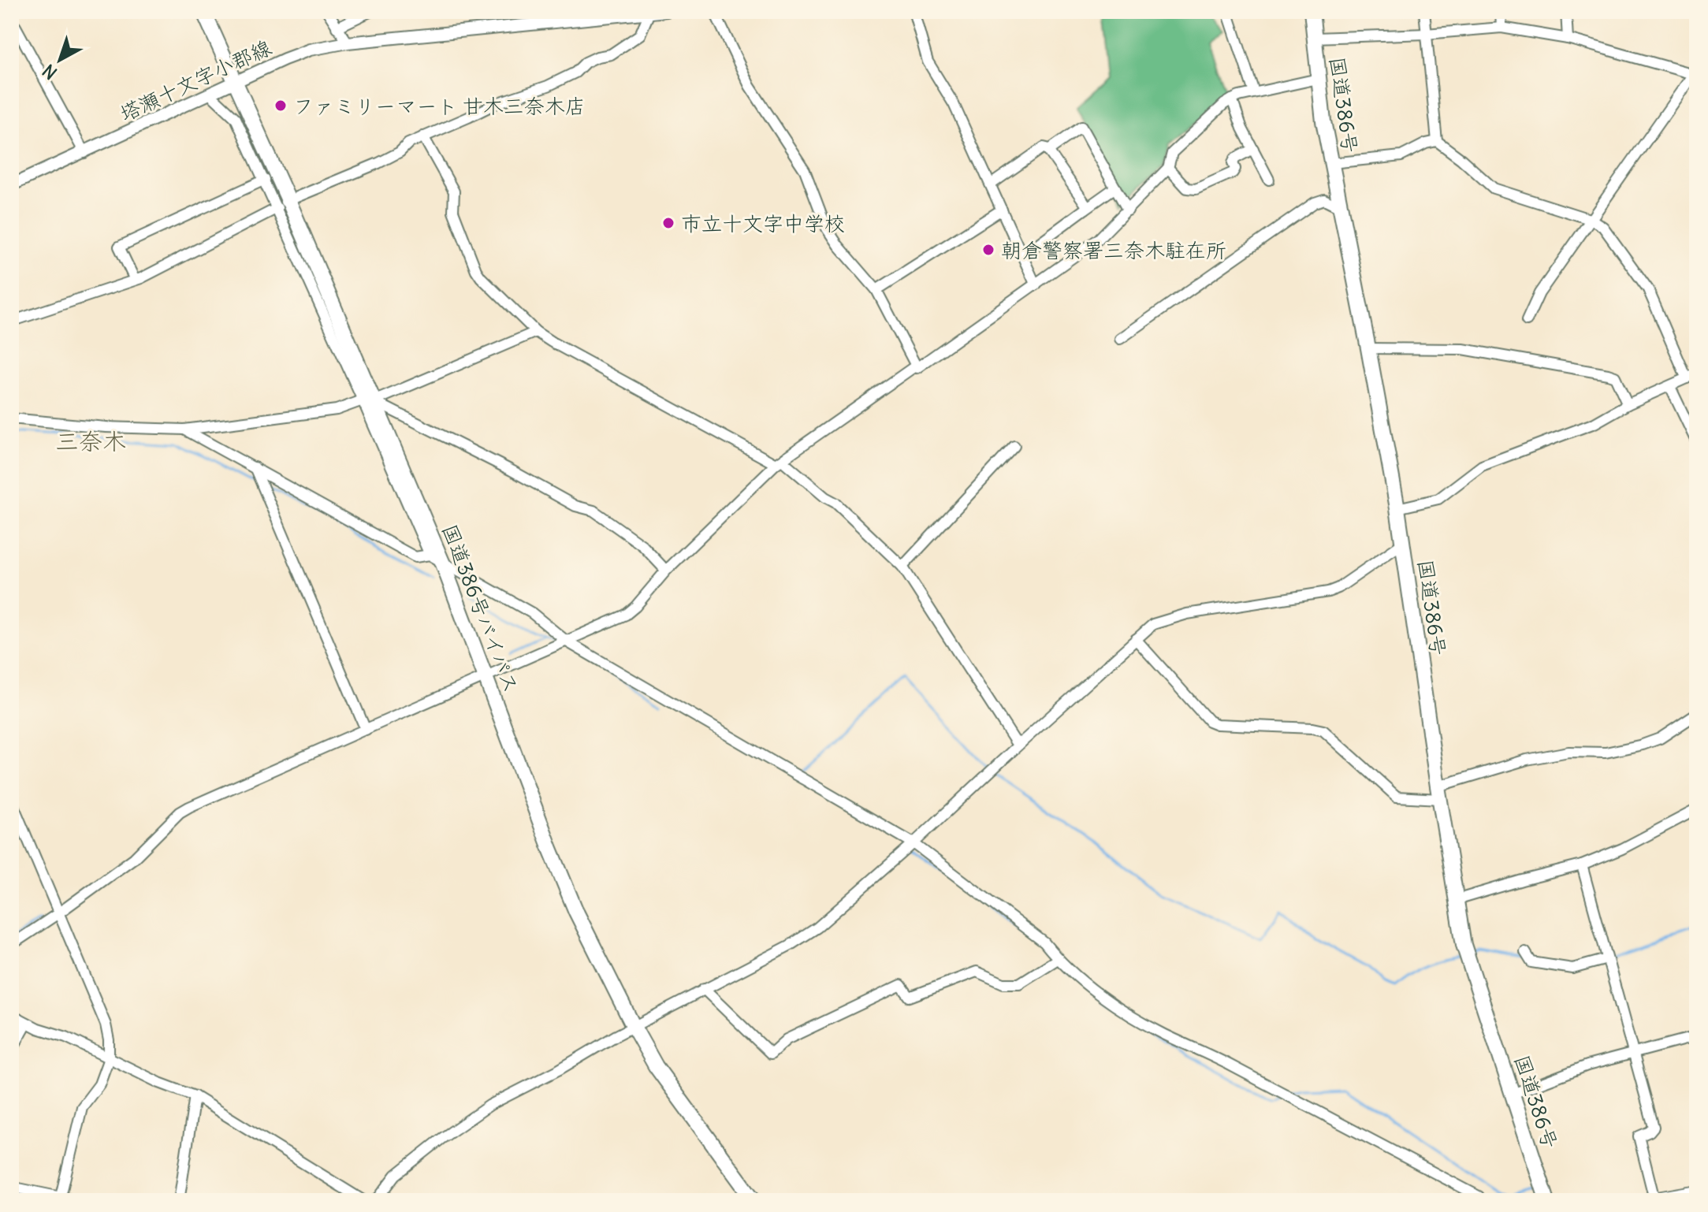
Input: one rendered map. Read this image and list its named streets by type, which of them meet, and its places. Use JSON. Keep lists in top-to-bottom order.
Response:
{
  "streets": {
    "highway": ["国道386号", "国道386号バイパス"],
    "main road": ["塔瀬十文字小郡線"]
  },
  "crossings": [
    ["塔瀬十文字小郡線", "国道386号バイパス"]
  ],
  "districts": ["三奈木"],
  "places": ["ファミリーマート 甘木三奈木店", "市立十文字中学校", "朝倉警察署三奈木駐在所"],
  "north": "bottom left"
}
